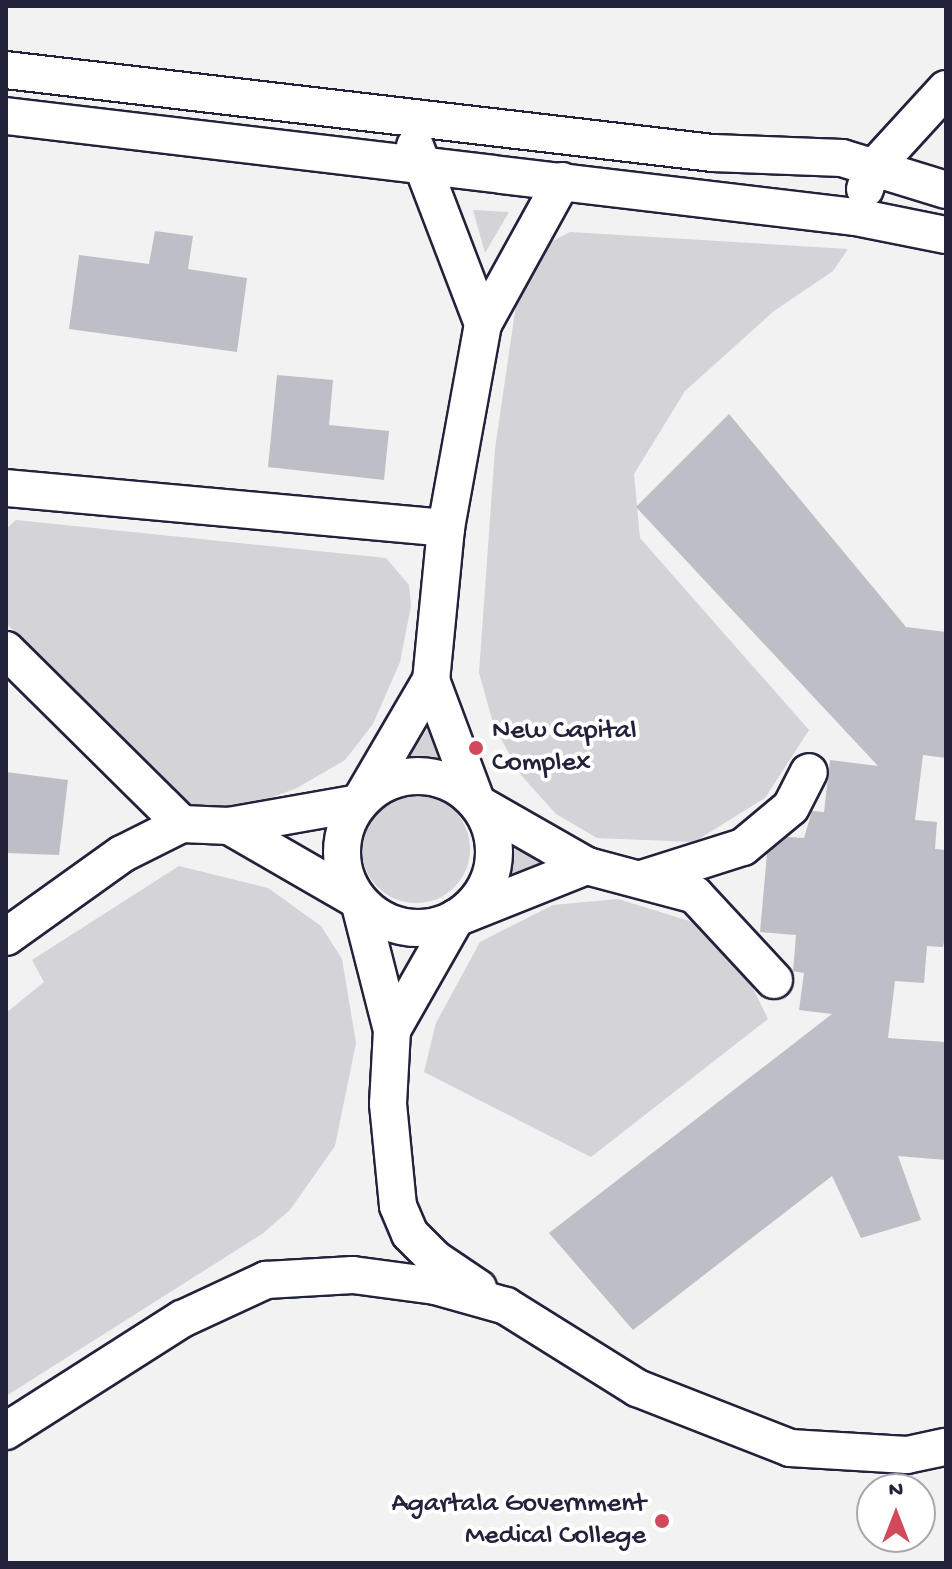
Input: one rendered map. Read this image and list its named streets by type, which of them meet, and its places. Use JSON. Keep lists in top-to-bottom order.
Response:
{
  "places": ["New Capital Complex", "Agartala Government Medical College"],
  "north": "top"
}
